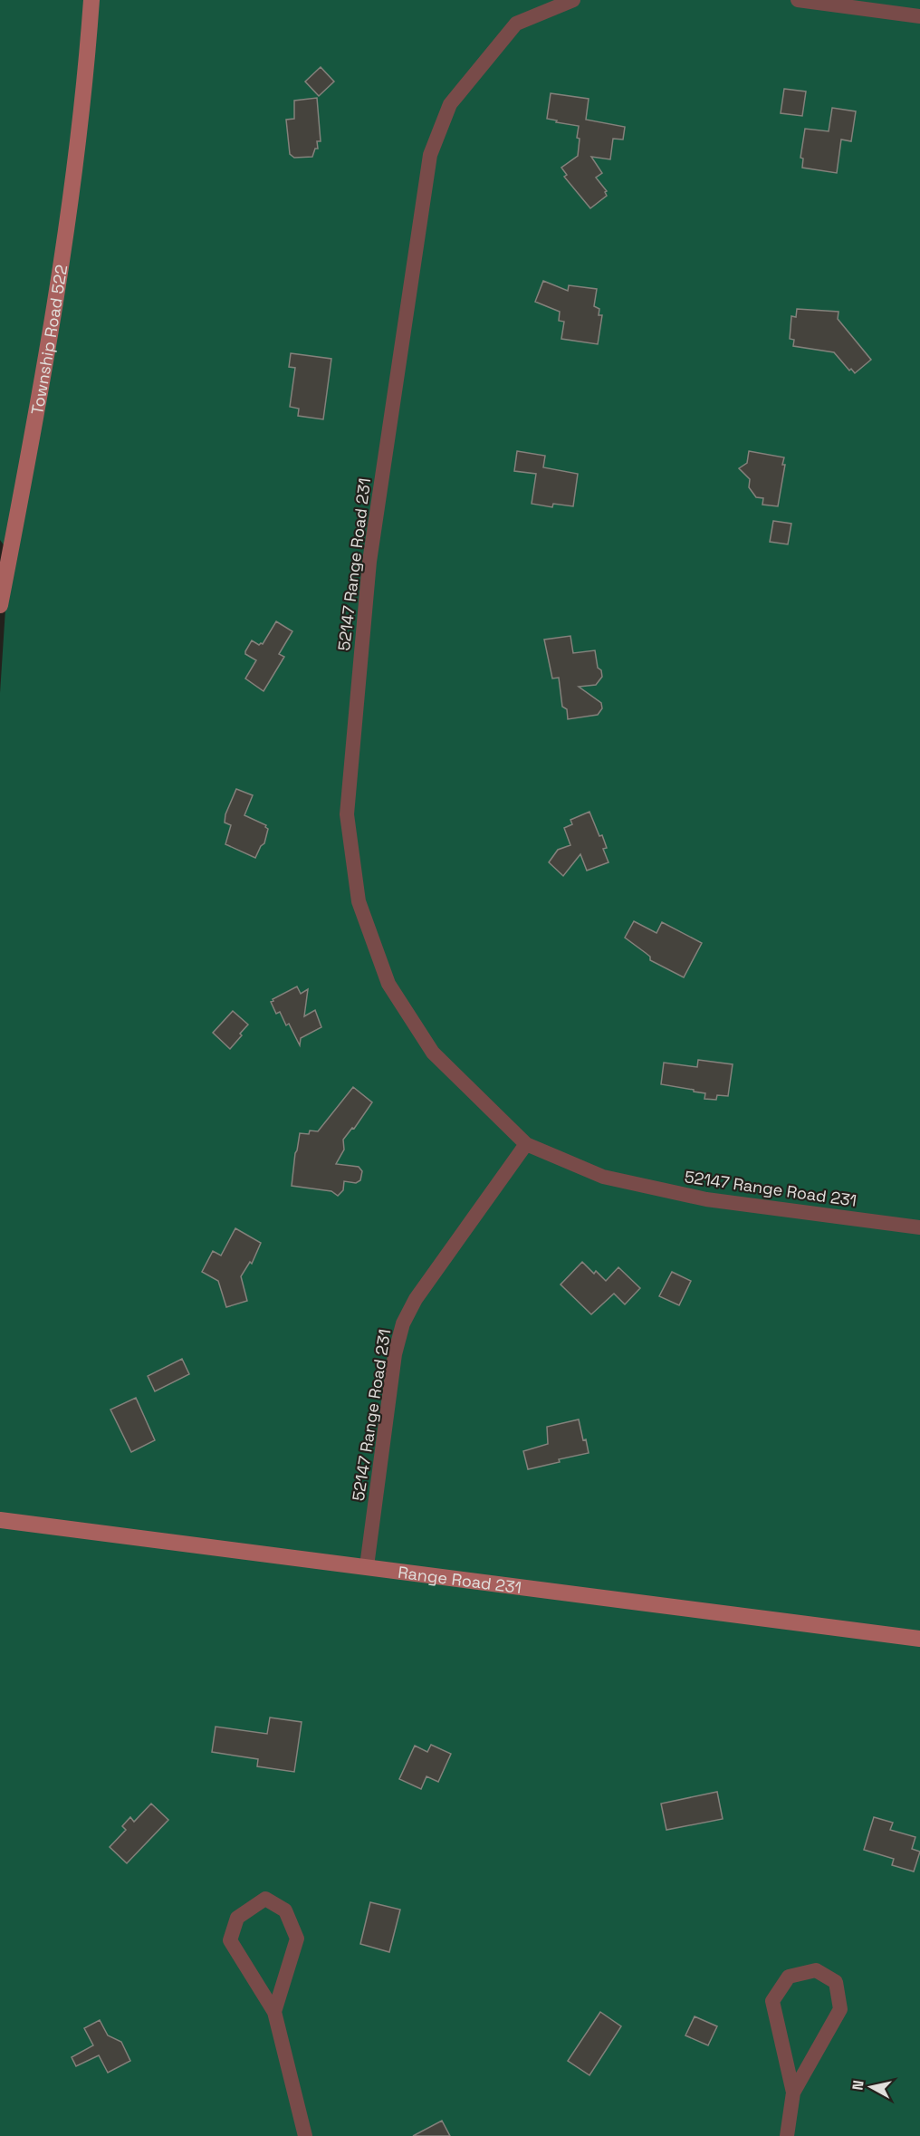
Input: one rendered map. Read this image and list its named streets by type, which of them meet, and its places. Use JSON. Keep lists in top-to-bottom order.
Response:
{
  "streets": {
    "street": ["Township Road 522", "52147 Range Road 231", "Range Road 231"]
  },
  "crossings": [
    ["52147 Range Road 231", "Range Road 231"]
  ],
  "north": "left"
}
